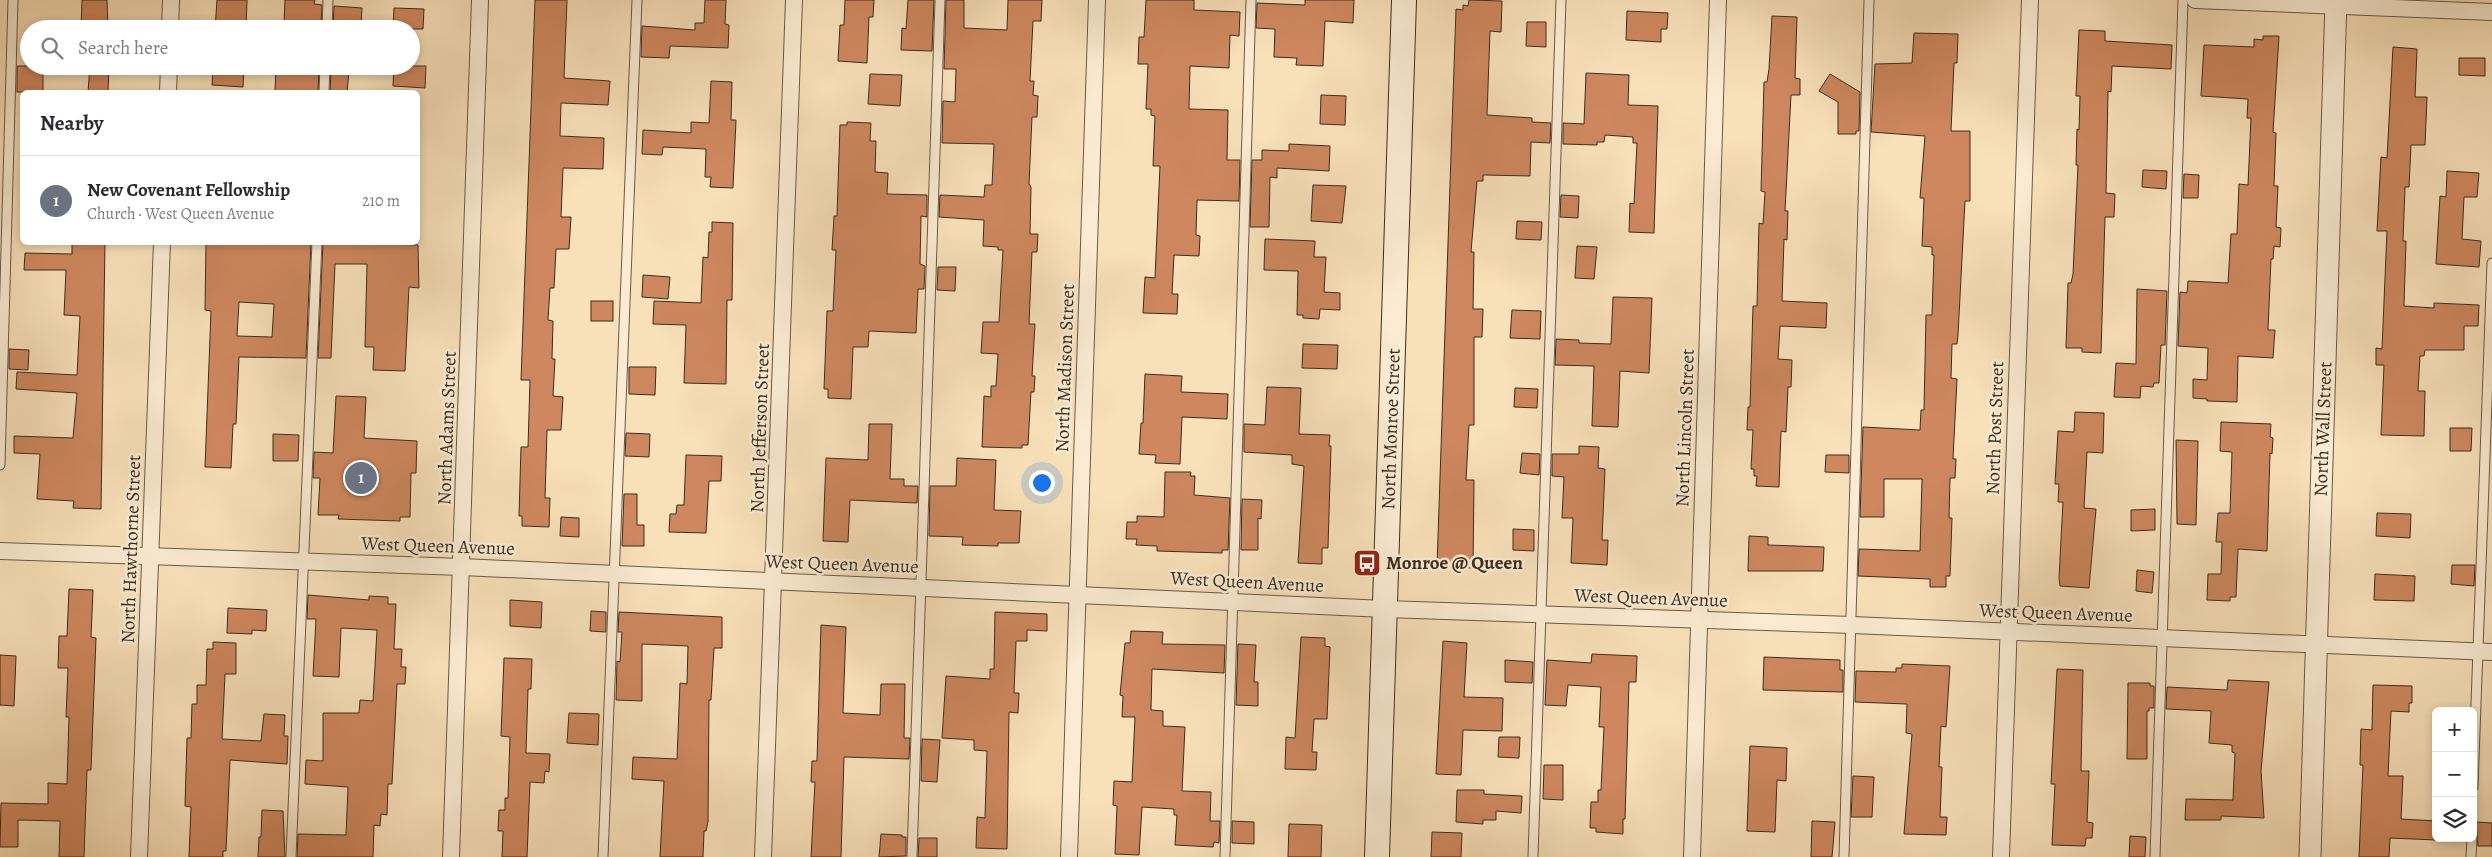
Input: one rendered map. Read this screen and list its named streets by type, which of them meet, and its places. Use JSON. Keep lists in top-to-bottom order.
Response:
{
  "streets": {
    "main road": ["North Monroe Street"],
    "street": [
      "North Madison Street",
      "North Adams Street",
      "North Jefferson Street",
      "North Lincoln Street",
      "North Post Street",
      "North Wall Street",
      "West Queen Avenue",
      "North Hawthorne Street"
    ]
  },
  "crossings": [
    ["North Madison Street", "West Queen Avenue"],
    ["North Adams Street", "West Queen Avenue"],
    ["North Jefferson Street", "West Queen Avenue"],
    ["North Lincoln Street", "West Queen Avenue"],
    ["North Post Street", "West Queen Avenue"],
    ["North Monroe Street", "West Queen Avenue"],
    ["North Wall Street", "West Queen Avenue"],
    ["West Queen Avenue", "North Hawthorne Street"]
  ],
  "places": {
    "bus stop": ["Monroe @ Queen"]
  },
  "page": {
    "search": "Search here",
    "heading": "Nearby",
    "list": [
      {
        "mark": "1",
        "name": "New Covenant Fellowship",
        "note": "Church · West Queen Avenue",
        "value": "210 m"
      }
    ],
    "pins": "1",
    "map_buttons": ["+", "−"]
  }
}
